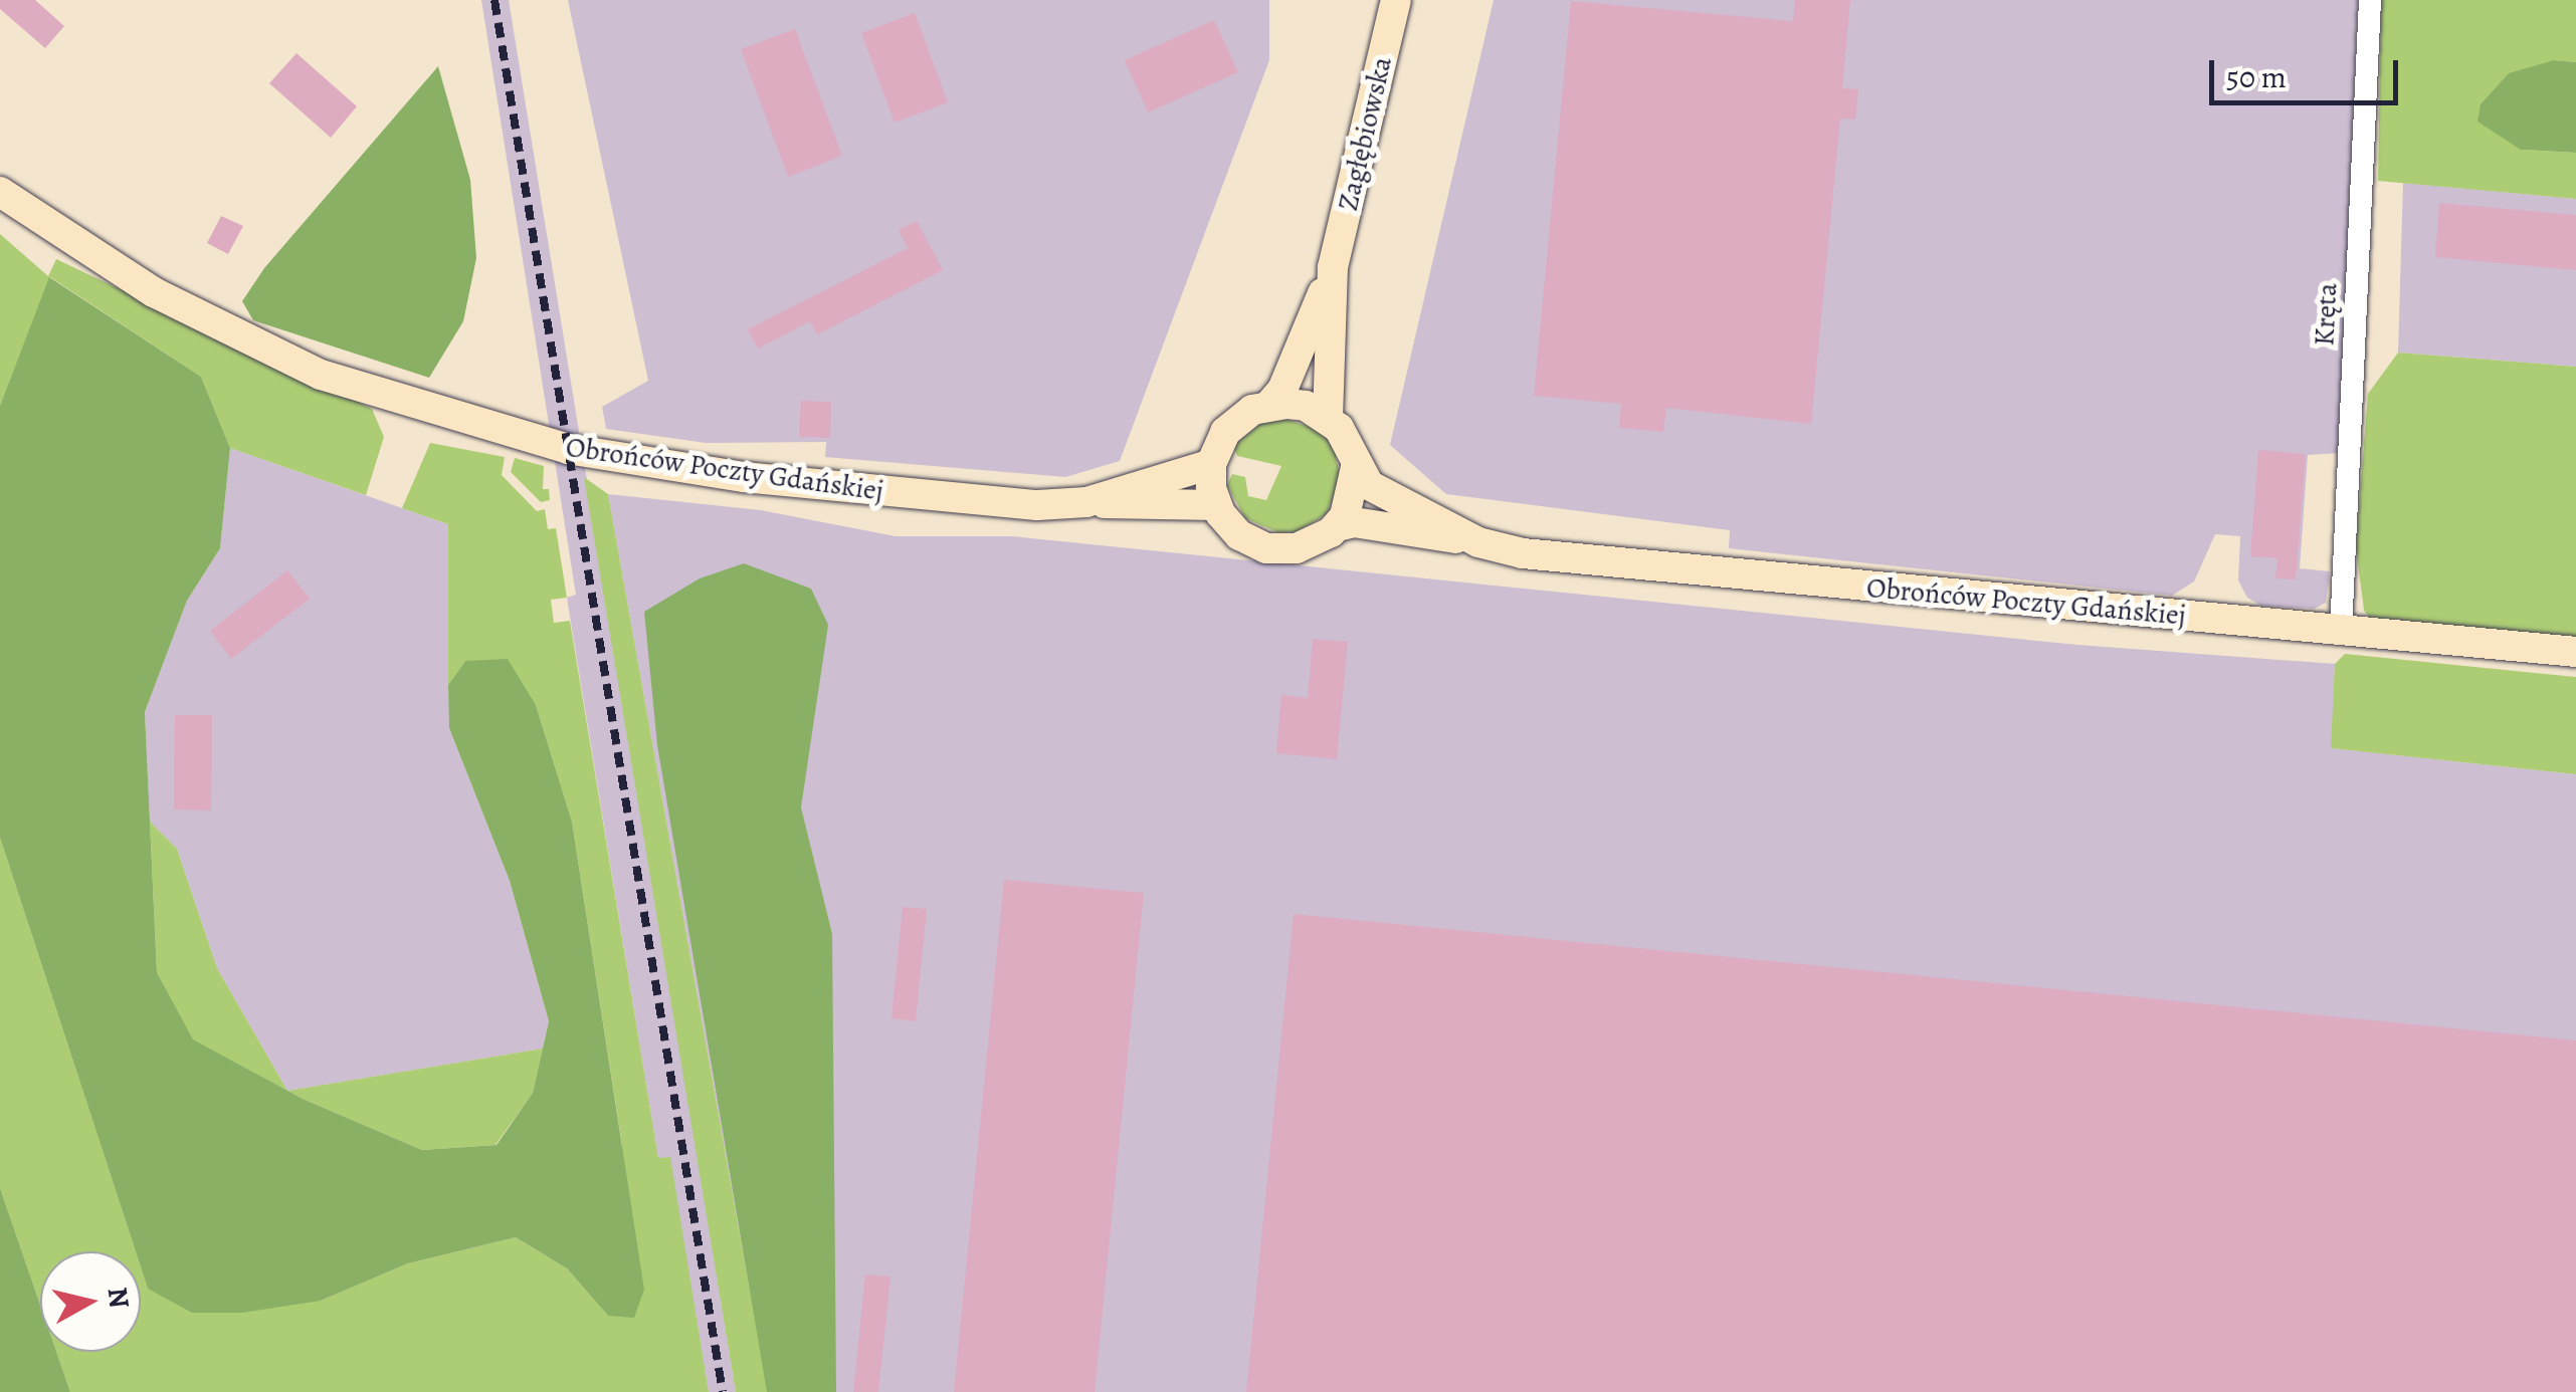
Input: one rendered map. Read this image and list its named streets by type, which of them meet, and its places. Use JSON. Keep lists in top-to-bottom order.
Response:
{
  "streets": {
    "main road": ["Zagłębiowska", "Obrońców Poczty Gdańskiej"],
    "street": ["Kręta"]
  },
  "crossings": [
    ["Zagłębiowska", "Obrońców Poczty Gdańskiej"],
    ["Kręta", "Obrońców Poczty Gdańskiej"]
  ],
  "scale_bar": "50 m",
  "north": "right"
}
